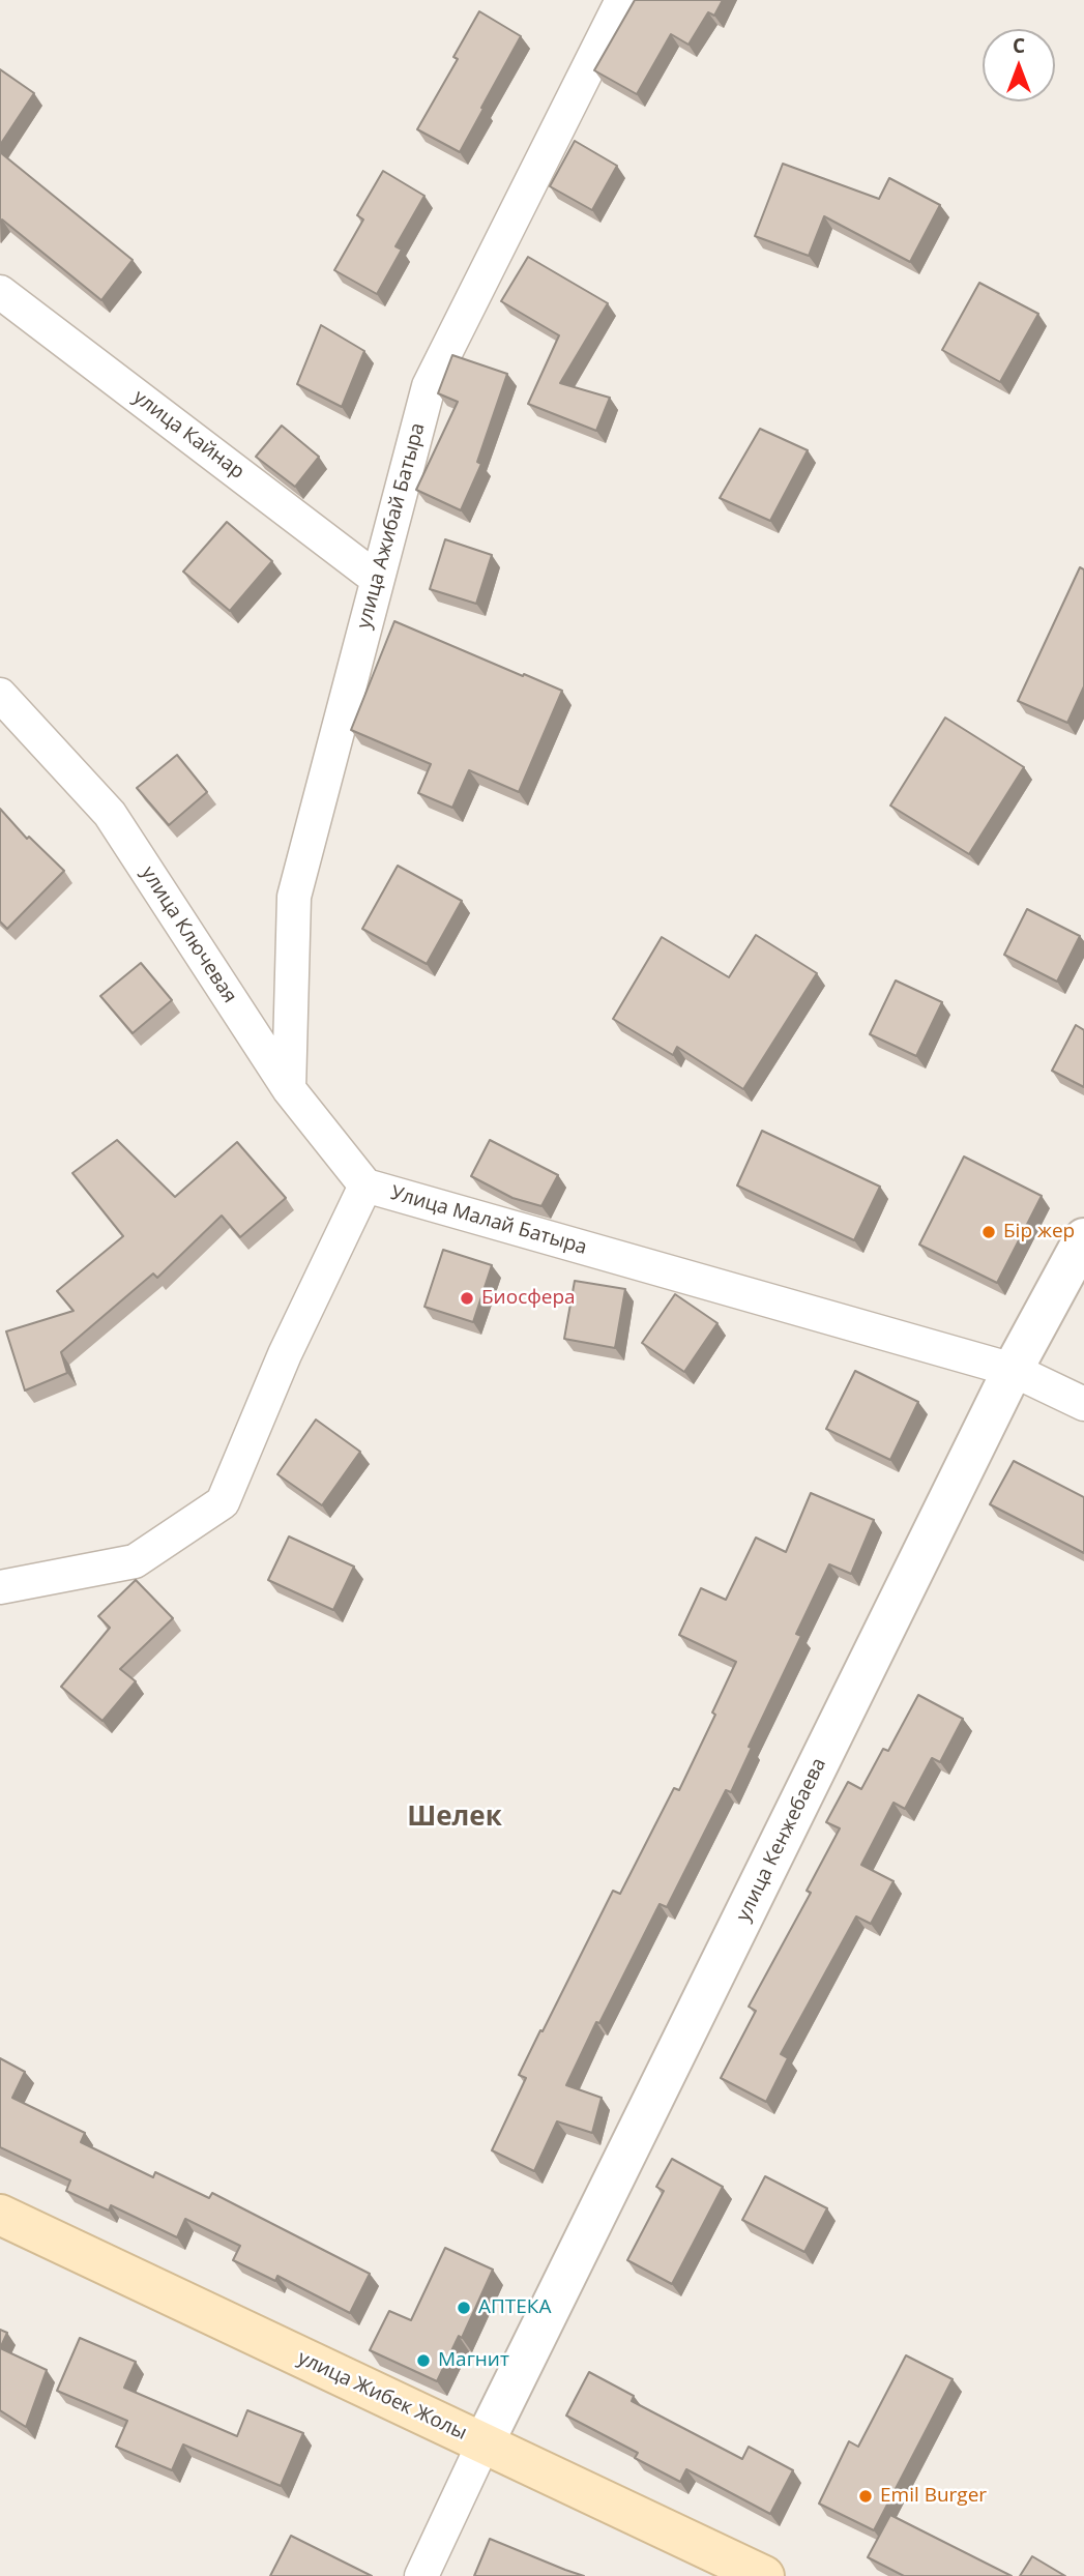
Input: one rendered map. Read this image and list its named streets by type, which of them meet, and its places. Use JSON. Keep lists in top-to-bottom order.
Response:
{
  "streets": {
    "main road": ["улица Жибек Жолы"],
    "street": [
      "улица Кайнар",
      "улица Ажибай Батыра",
      "улица Ключевая",
      "Улица Малай Батыра",
      "улица Кенжебаева"
    ]
  },
  "crossings": [
    ["улица Кайнар", "улица Ажибай Батыра"],
    ["улица Ажибай Батыра", "улица Ключевая"],
    ["улица Ключевая", "Улица Малай Батыра"],
    ["Улица Малай Батыра", "улица Кенжебаева"],
    ["улица Кенжебаева", "улица Жибек Жолы"]
  ],
  "districts": ["Шелек"],
  "places": [
    "Бір жер",
    "Биосфера",
    "АПТЕКА",
    "Магнит",
    "Emil Burger"
  ],
  "north": "top"
}
